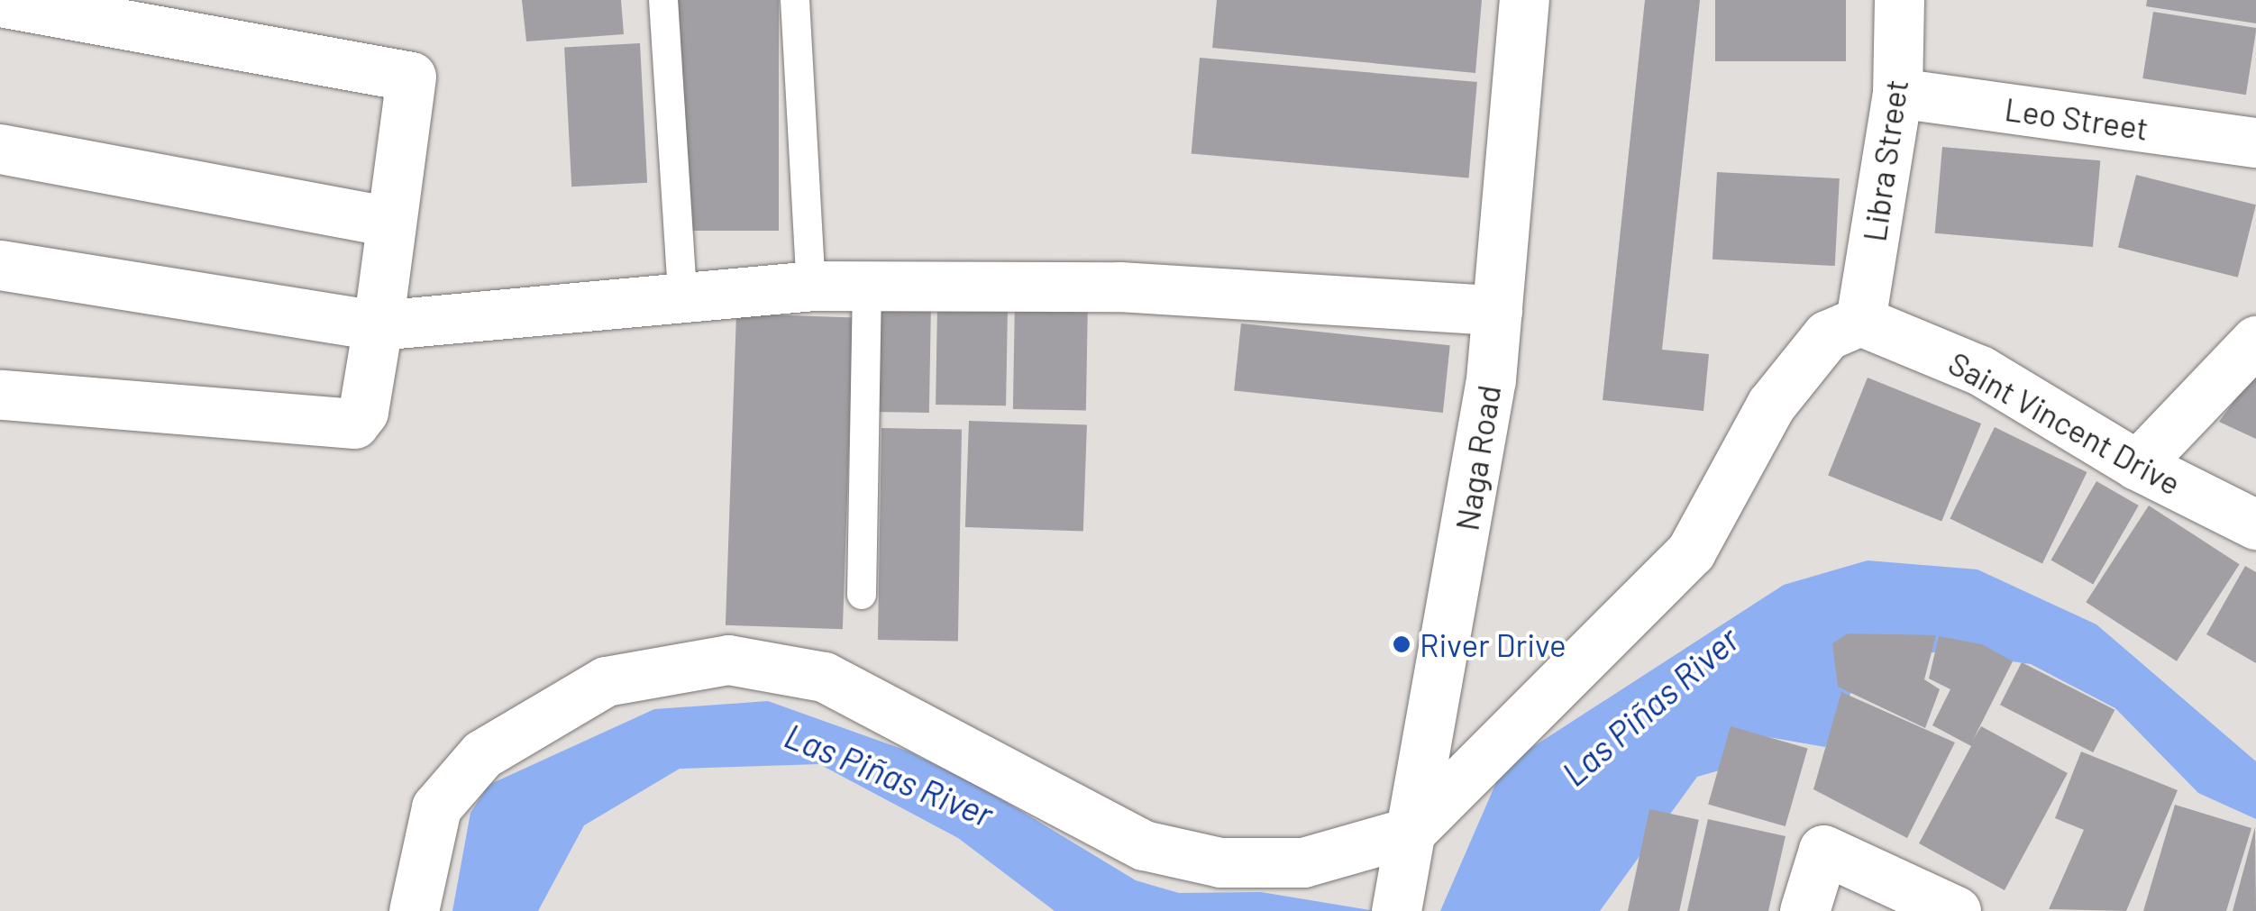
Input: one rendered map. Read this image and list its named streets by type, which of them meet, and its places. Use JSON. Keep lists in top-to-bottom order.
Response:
{
  "streets": {
    "street": [
      "Leo Street",
      "Libra Street",
      "Saint Vincent Drive",
      "Naga Road"
    ]
  },
  "crossings": [
    ["Leo Street", "Libra Street"],
    ["Libra Street", "Saint Vincent Drive"]
  ],
  "water": ["Las Piñas River"],
  "places": ["River Drive"]
}
